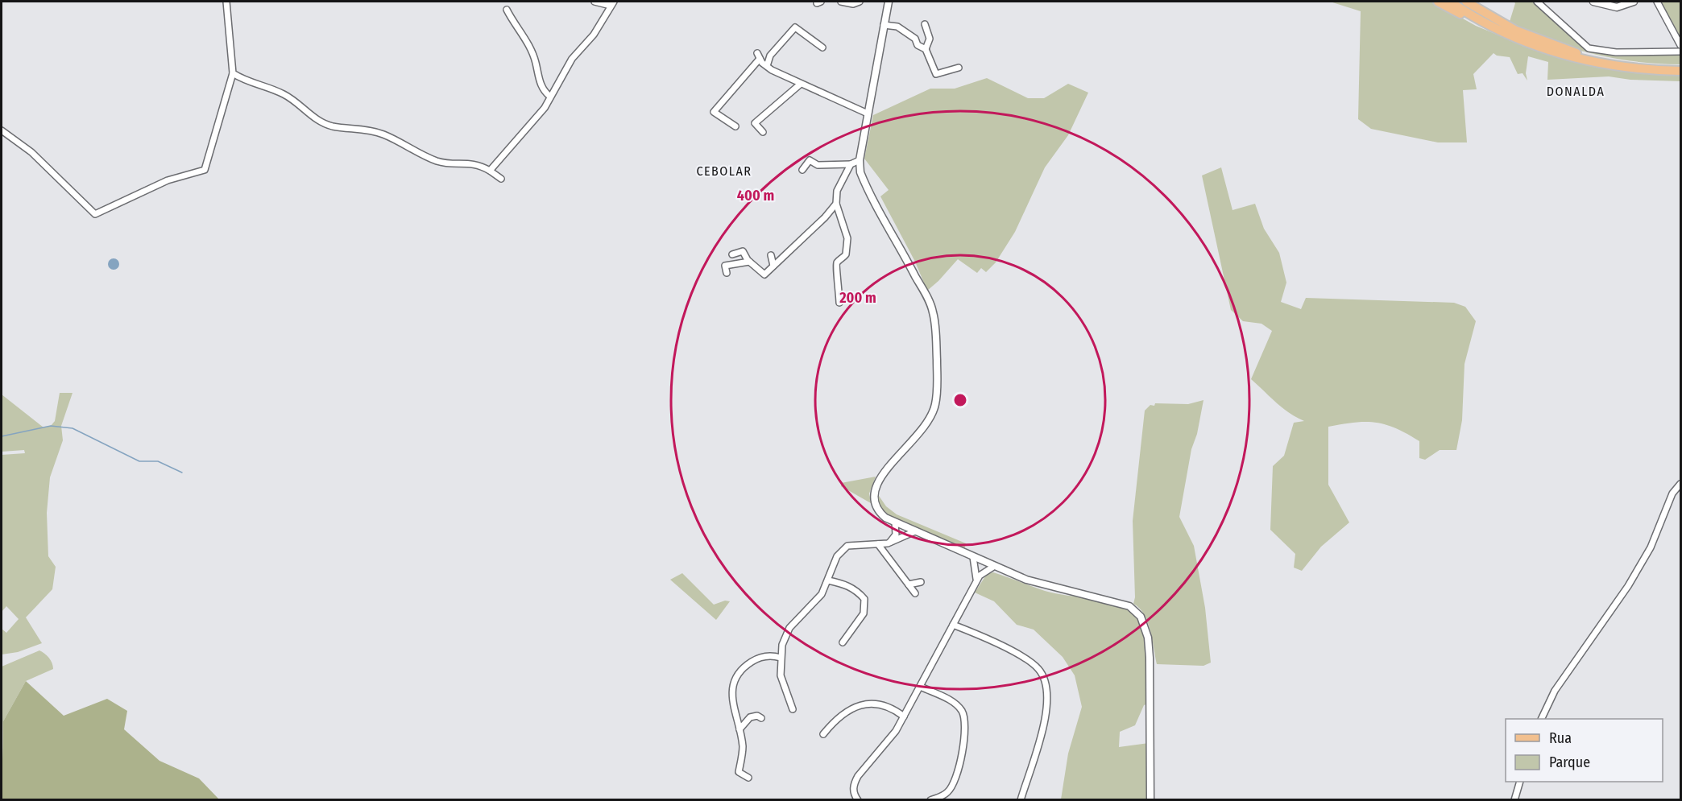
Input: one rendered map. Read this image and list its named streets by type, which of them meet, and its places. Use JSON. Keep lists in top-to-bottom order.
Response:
{
  "districts": ["DONALDA", "CEBOLAR"],
  "legend": ["Rua", "Parque"],
  "rings": ["400 m", "200 m"]
}
